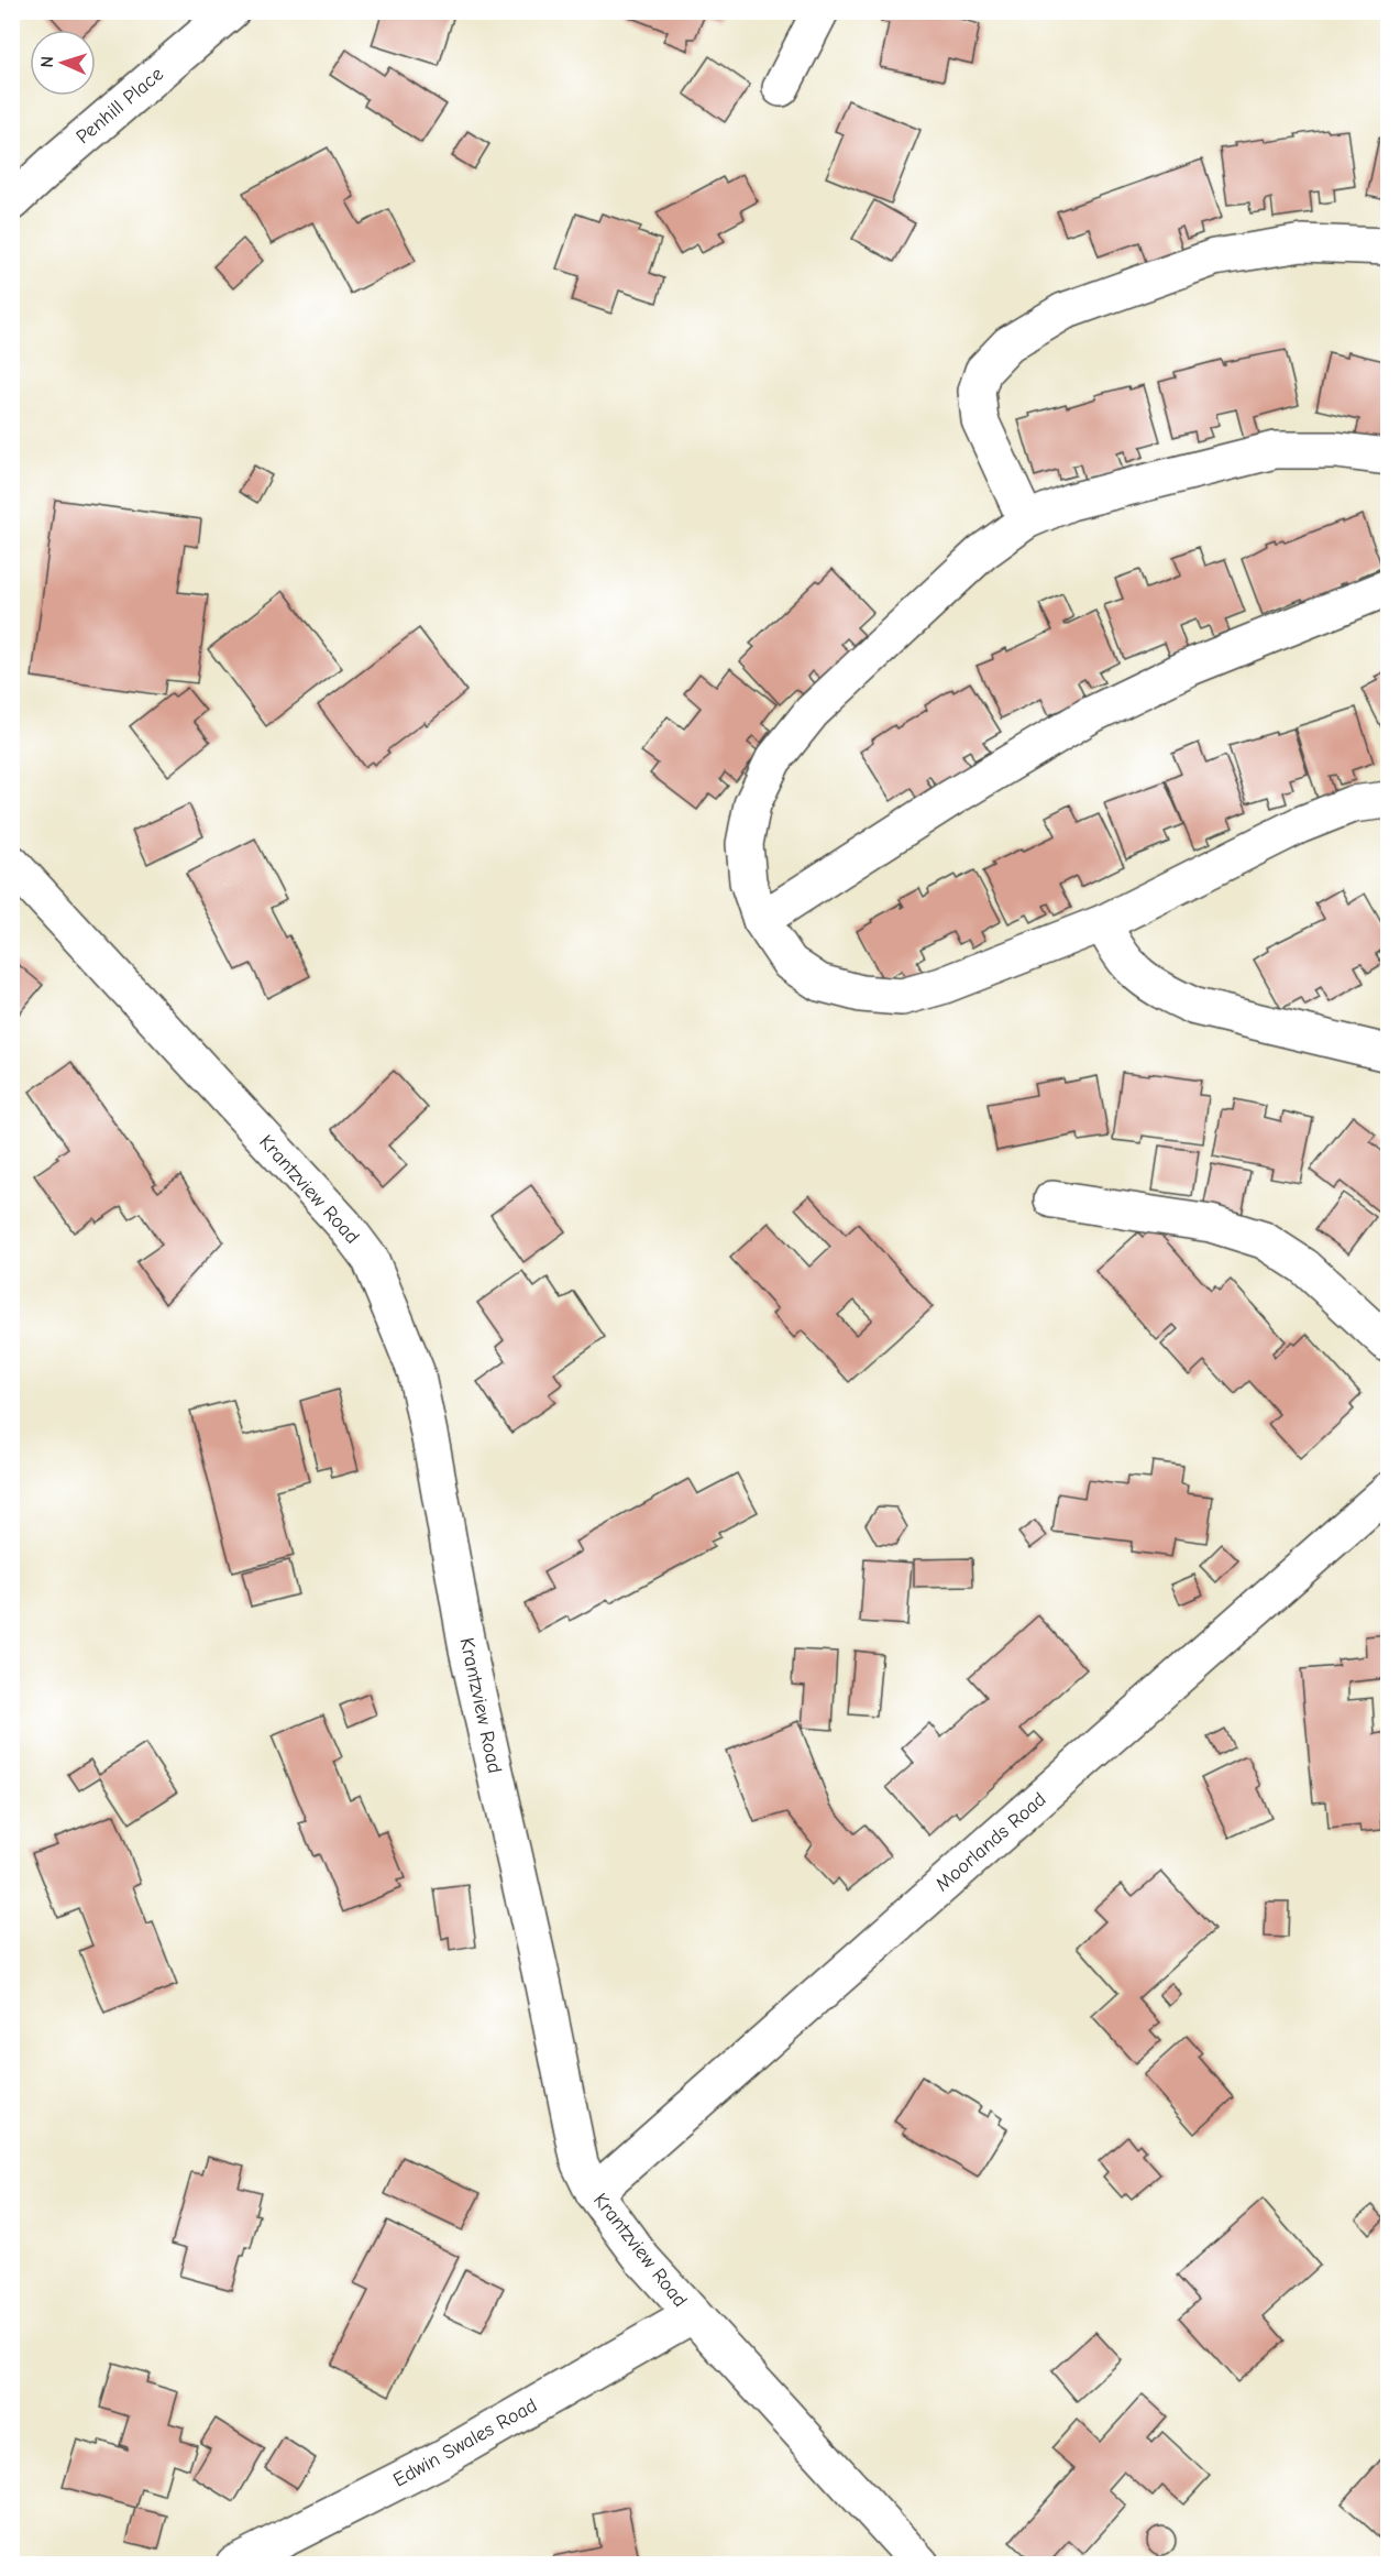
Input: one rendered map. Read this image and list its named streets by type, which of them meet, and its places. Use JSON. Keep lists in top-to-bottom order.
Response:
{
  "streets": {
    "street": [
      "Penhill Place",
      "Krantzview Road",
      "Moorlands Road",
      "Edwin Swales Road"
    ]
  },
  "crossings": [
    ["Krantzview Road", "Moorlands Road"],
    ["Krantzview Road", "Edwin Swales Road"]
  ],
  "north": "left"
}
